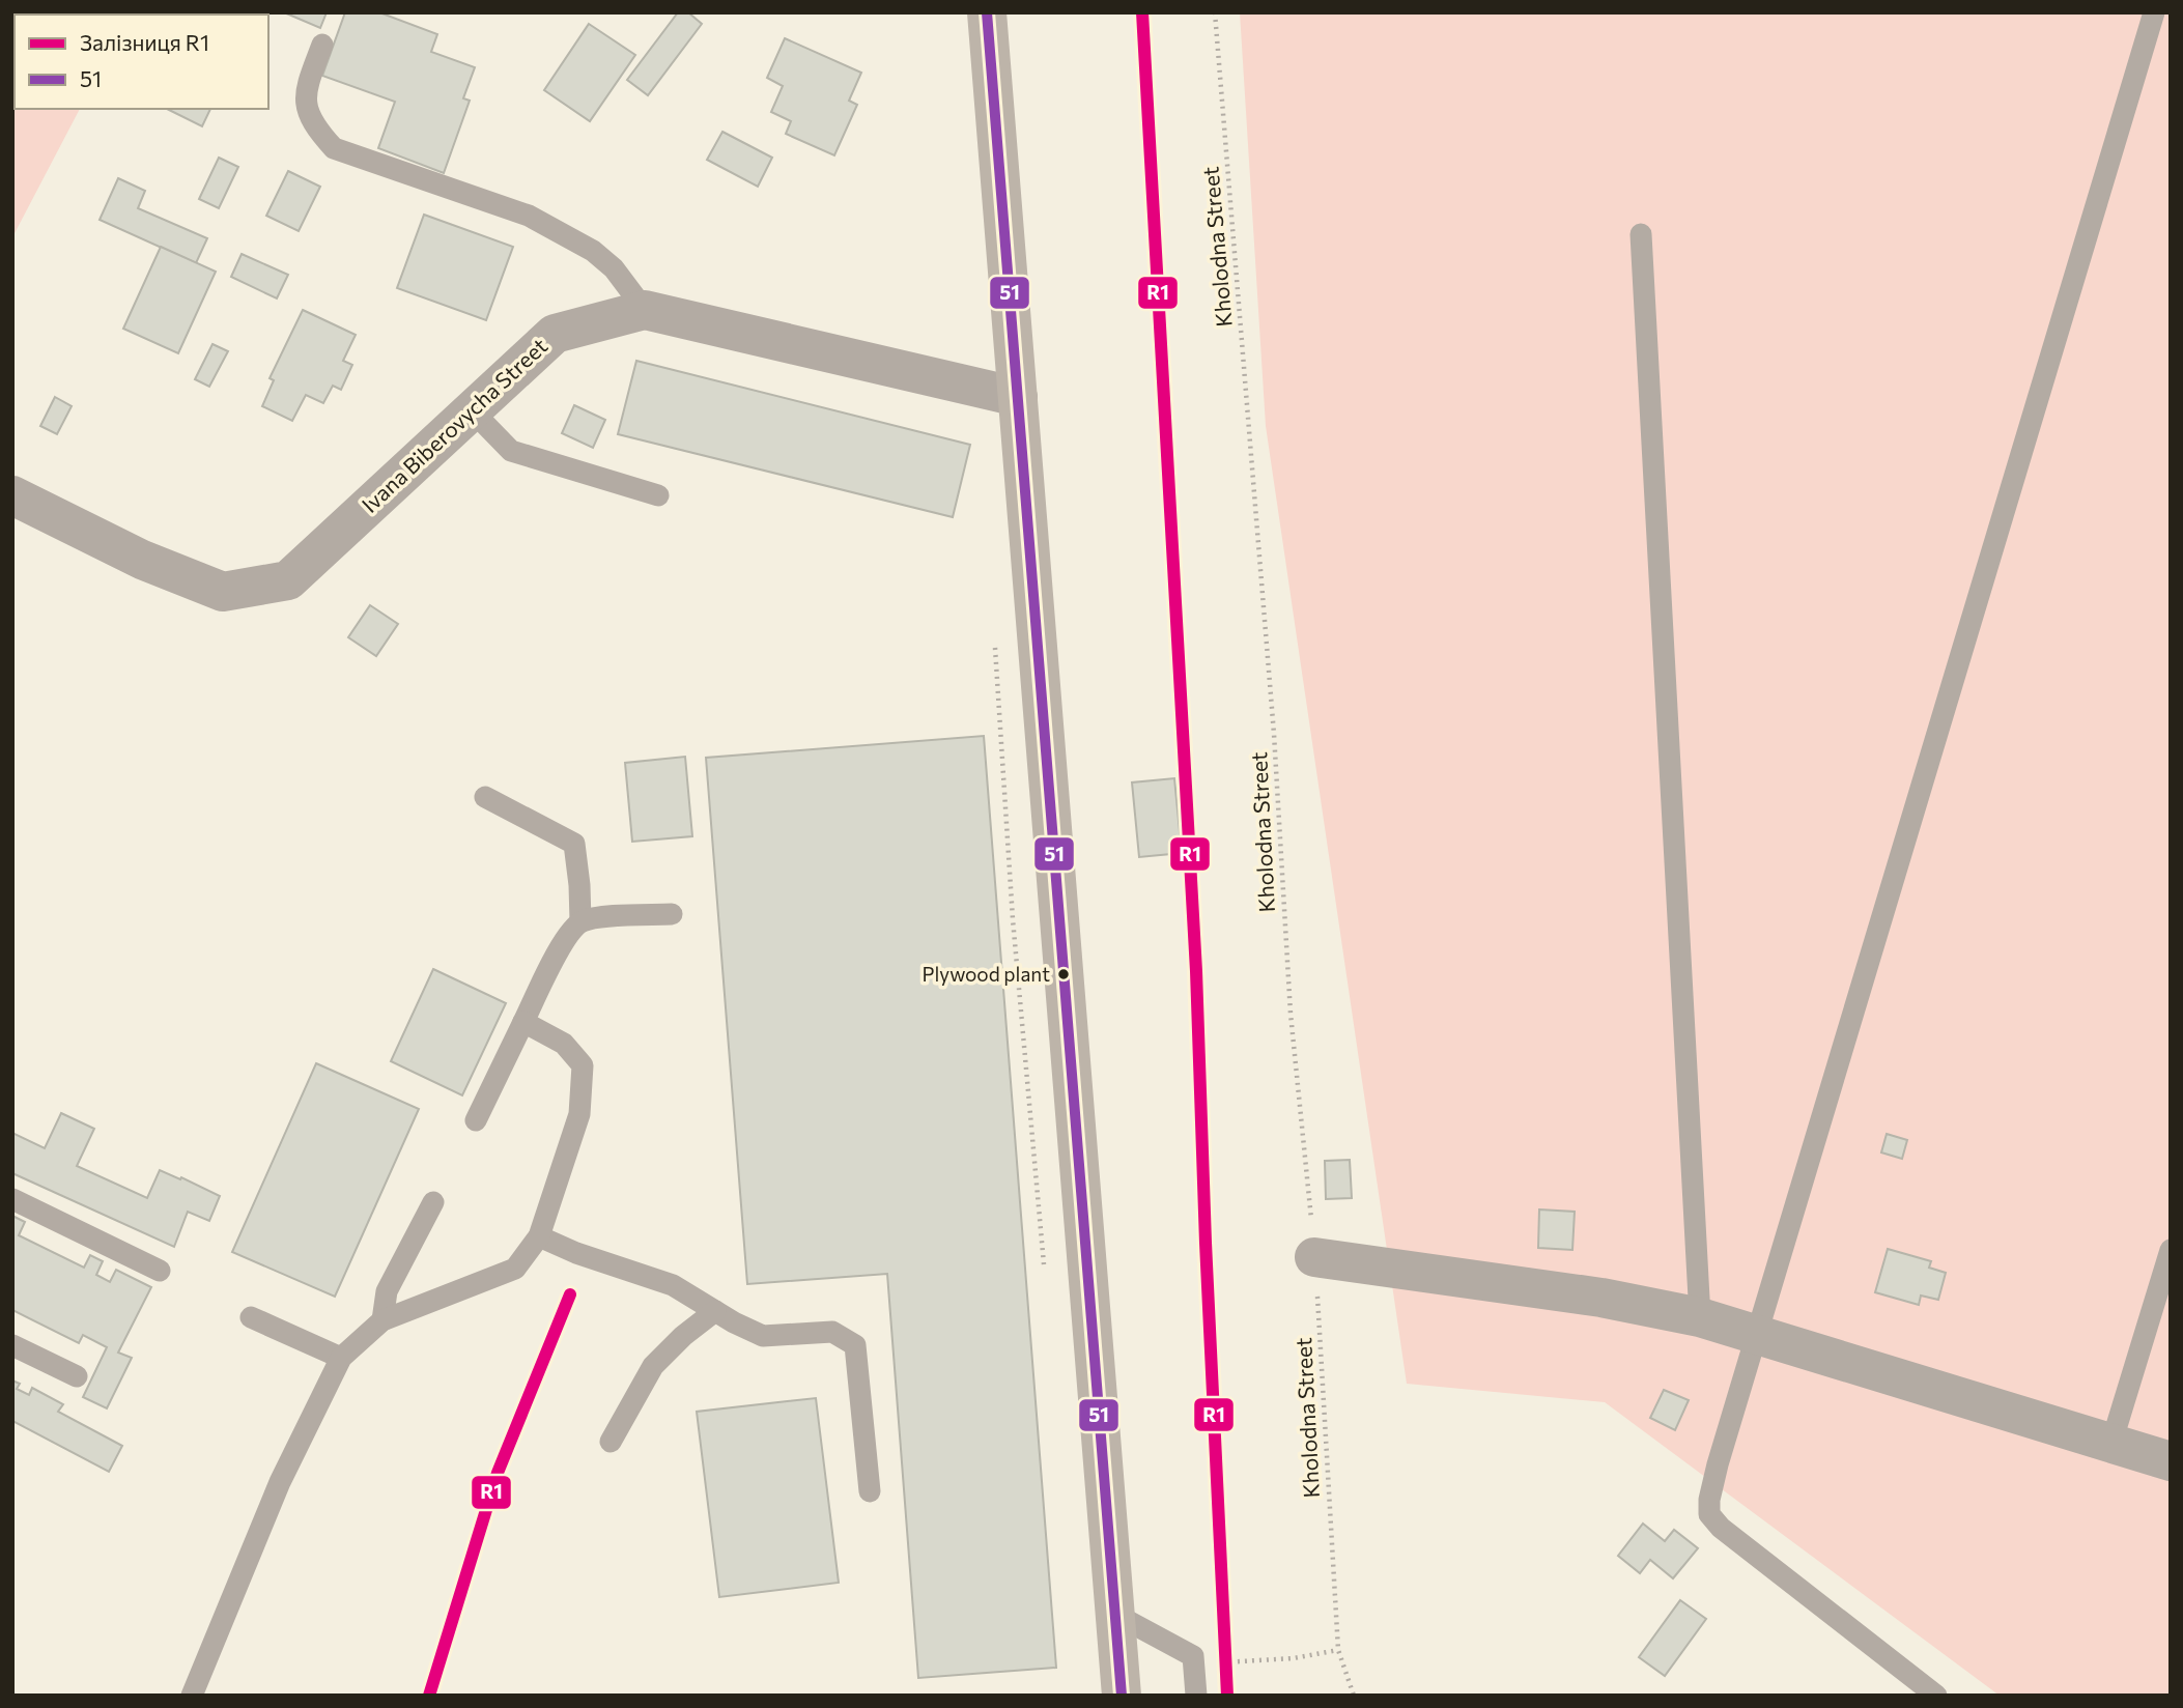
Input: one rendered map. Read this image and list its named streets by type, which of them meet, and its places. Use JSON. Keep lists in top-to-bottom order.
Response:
{
  "streets": {
    "street": ["Ivana Biberovycha Street"],
    "path": ["Kholodna Street"]
  },
  "places": ["Plywood plant"],
  "lines": ["rail line R1", "transit line 51"],
  "legend": ["Залізниця R1", "51"]
}
